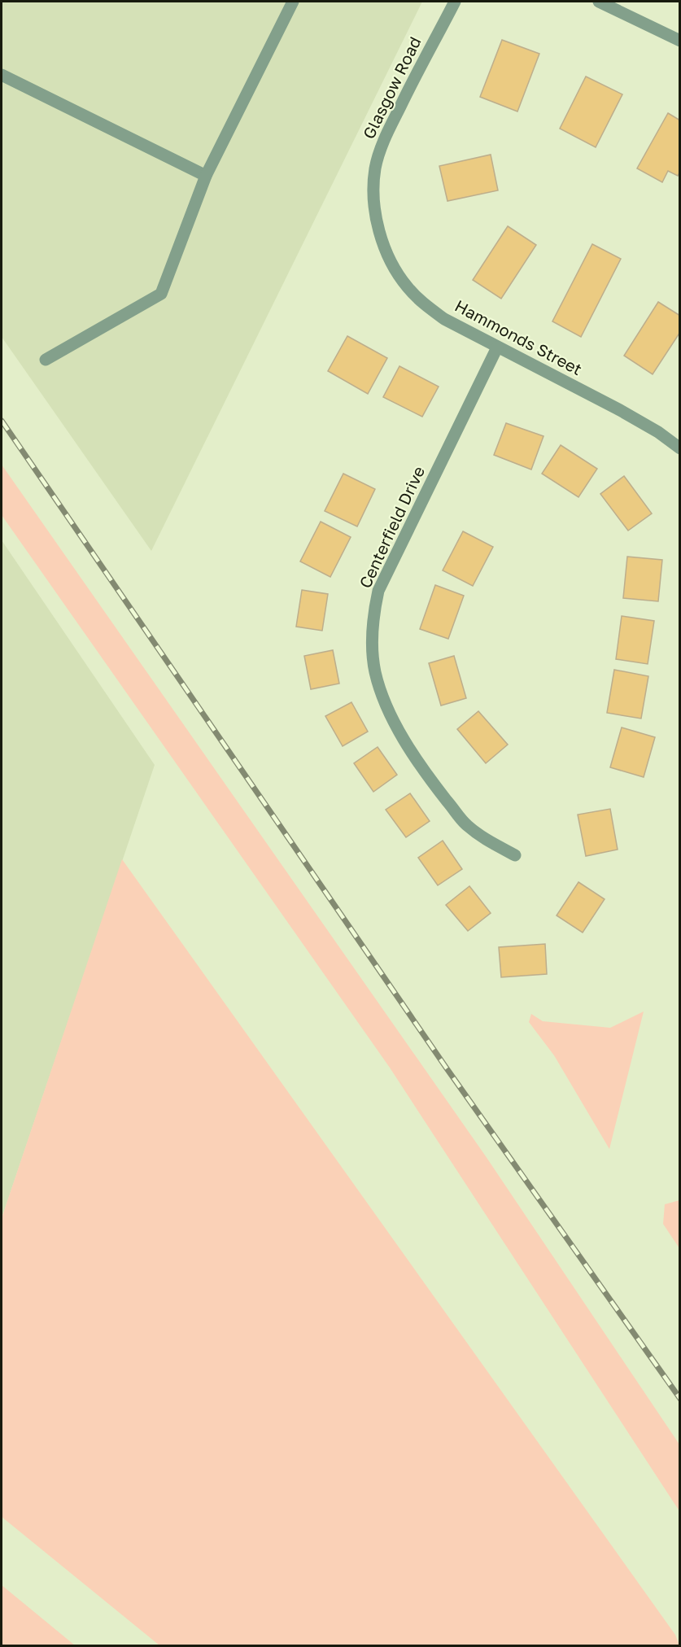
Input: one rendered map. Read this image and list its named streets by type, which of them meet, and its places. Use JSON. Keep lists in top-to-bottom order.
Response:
{
  "streets": {
    "street": ["Glasgow Road", "Hammonds Street", "Centerfield Drive"]
  },
  "crossings": [
    ["Glasgow Road", "Hammonds Street"],
    ["Hammonds Street", "Centerfield Drive"]
  ]
}
